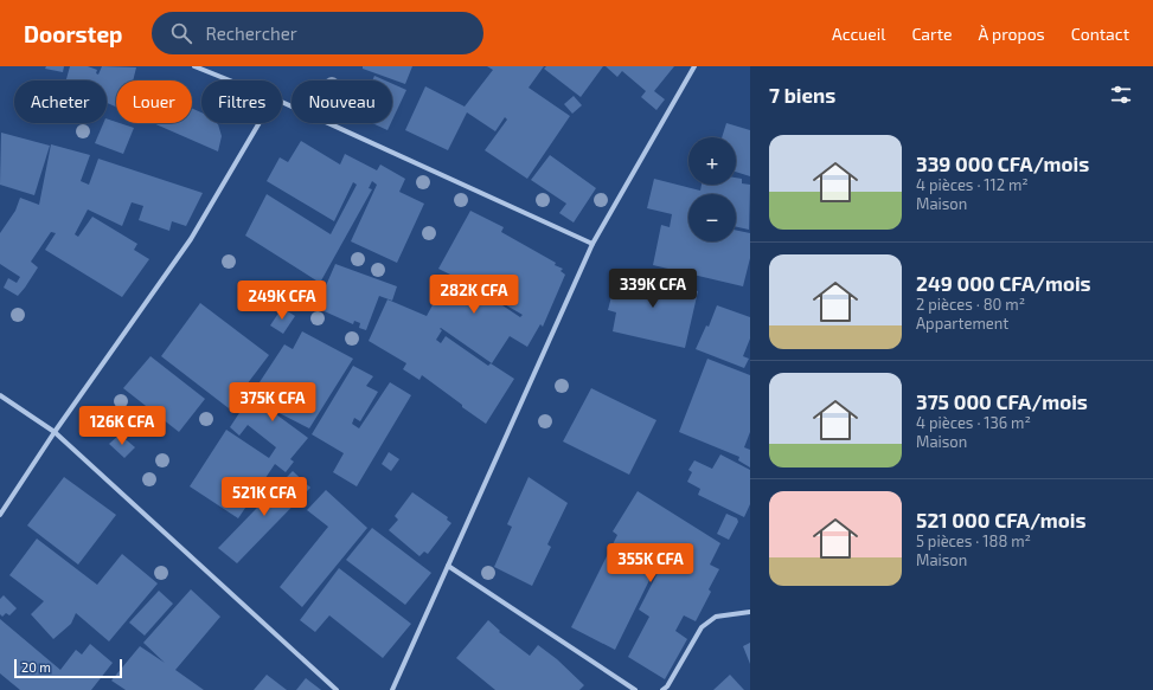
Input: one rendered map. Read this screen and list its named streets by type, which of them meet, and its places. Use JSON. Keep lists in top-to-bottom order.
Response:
{
  "scale_bar": "20 m",
  "page": {
    "header": "Doorstep",
    "search": "Rechercher",
    "nav": [
      "Accueil",
      "Carte",
      "À propos",
      "Contact"
    ],
    "heading": "7 biens",
    "chip": [
      "Acheter",
      "Louer",
      "Filtres",
      "Nouveau"
    ],
    "list": [
      {
        "name": "339 000 CFA/mois",
        "note": "4 pièces · 112 m² · Maison"
      },
      {
        "name": "249 000 CFA/mois",
        "note": "2 pièces · 80 m² · Appartement"
      },
      {
        "name": "375 000 CFA/mois",
        "note": "4 pièces · 136 m² · Maison"
      },
      {
        "name": "521 000 CFA/mois",
        "note": "5 pièces · 188 m² · Maison"
      }
    ],
    "map_buttons": ["+", "−"],
    "price": [
      "339K CFA",
      "282K CFA",
      "249K CFA",
      "375K CFA",
      "126K CFA",
      "521K CFA",
      "355K CFA"
    ],
    "scale": "20 m"
  }
}
